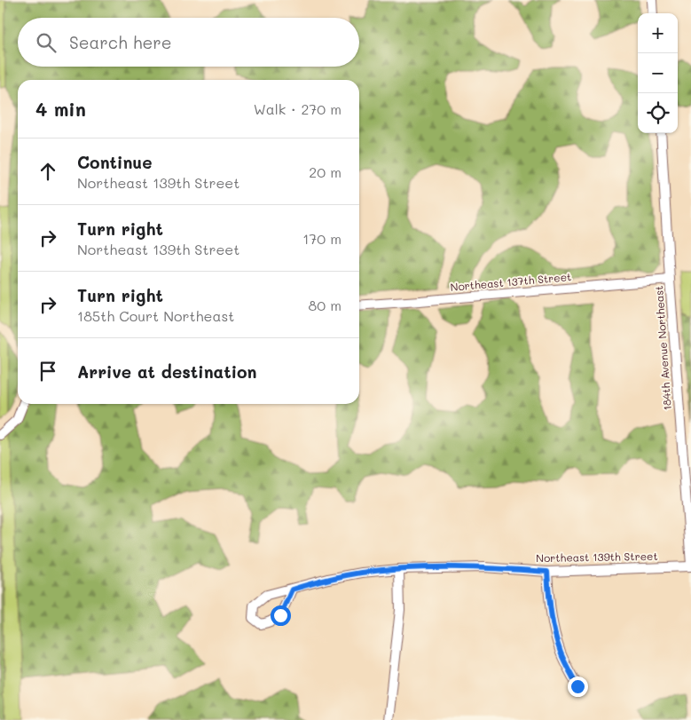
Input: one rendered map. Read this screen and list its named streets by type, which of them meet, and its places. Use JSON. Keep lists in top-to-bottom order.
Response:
{
  "streets": {
    "street": ["Northeast 137th Street", "184th Avenue Northeast", "Northeast 139th Street"]
  },
  "crossings": [
    ["Northeast 137th Street", "184th Avenue Northeast"],
    ["184th Avenue Northeast", "Northeast 139th Street"]
  ],
  "page": {
    "map_buttons": ["+", "−"],
    "search": "Search here",
    "heading": ["4 min", "Walk · 270 m"],
    "list": [
      ["Continue", "Northeast 139th Street", "20 m"],
      ["Turn right", "Northeast 139th Street", "170 m"],
      ["Turn right", "185th Court Northeast", "80 m"],
      "Arrive at destination"
    ]
  }
}
